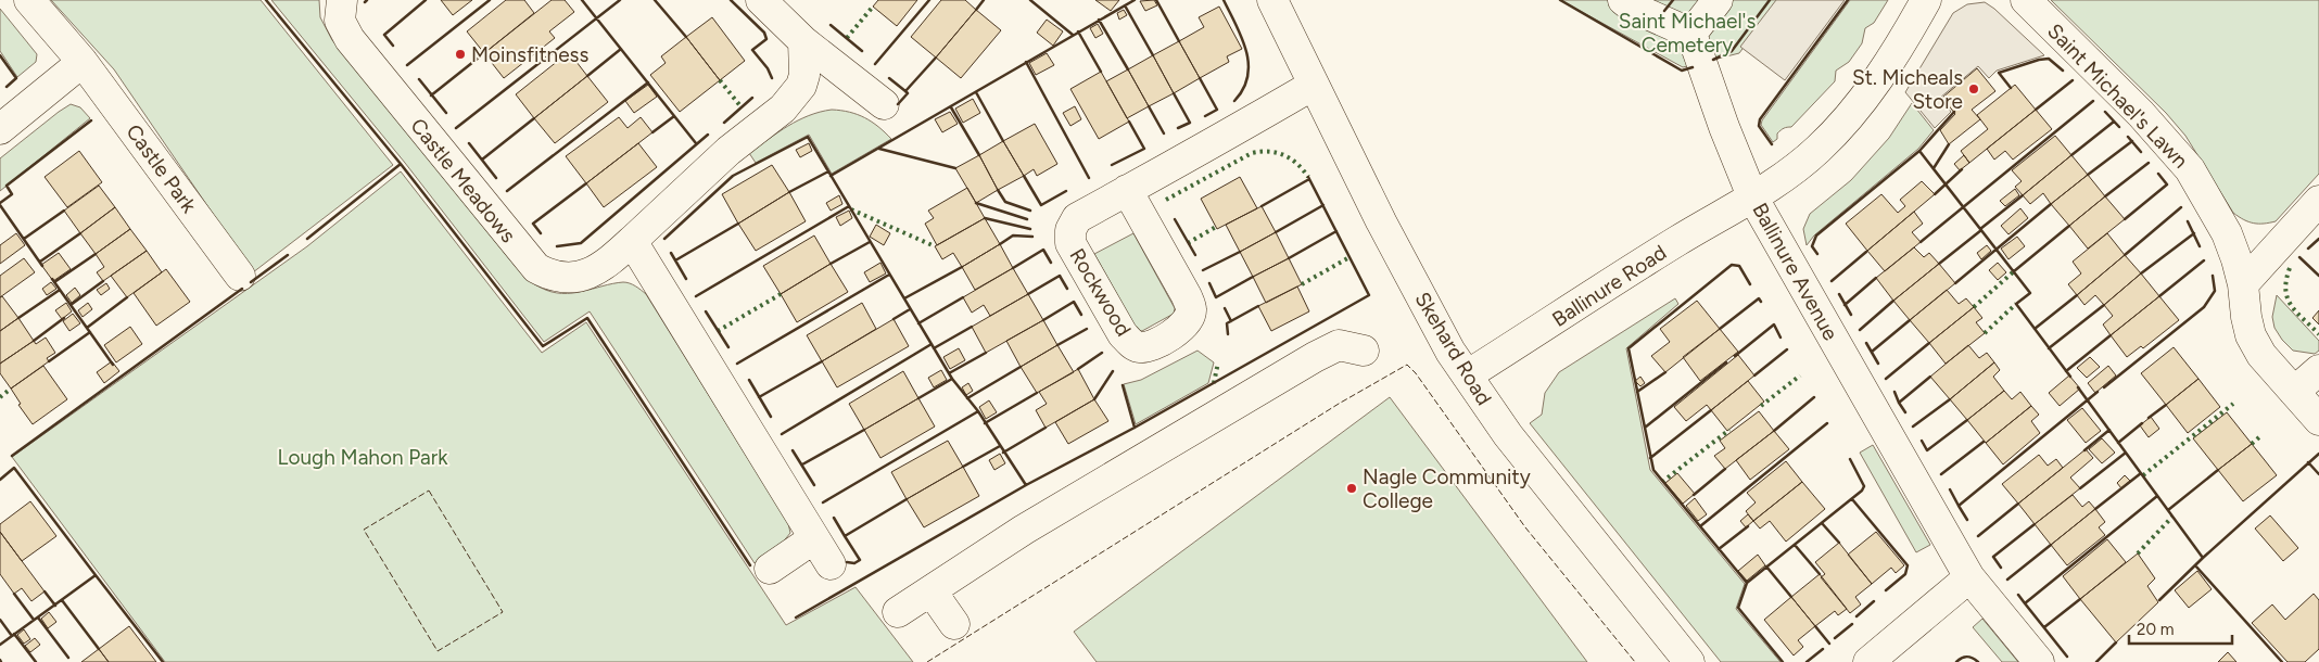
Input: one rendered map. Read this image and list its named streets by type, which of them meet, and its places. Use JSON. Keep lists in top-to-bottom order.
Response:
{
  "streets": {
    "street": [
      "Saint Michael's Lawn",
      "Castle Park",
      "Castle Meadows",
      "Ballinure Avenue",
      "Ballinure Road",
      "Rockwood",
      "Skehard Road"
    ]
  },
  "crossings": [
    ["Ballinure Avenue", "Ballinure Road"],
    ["Ballinure Road", "Skehard Road"],
    ["Rockwood", "Skehard Road"]
  ],
  "parks": ["Saint Michael's Cemetery", "Lough Mahon Park"],
  "places": ["Moinsfitness", "St. Micheals Store", "Nagle Community College"],
  "scale_bar": "20 m"
}
